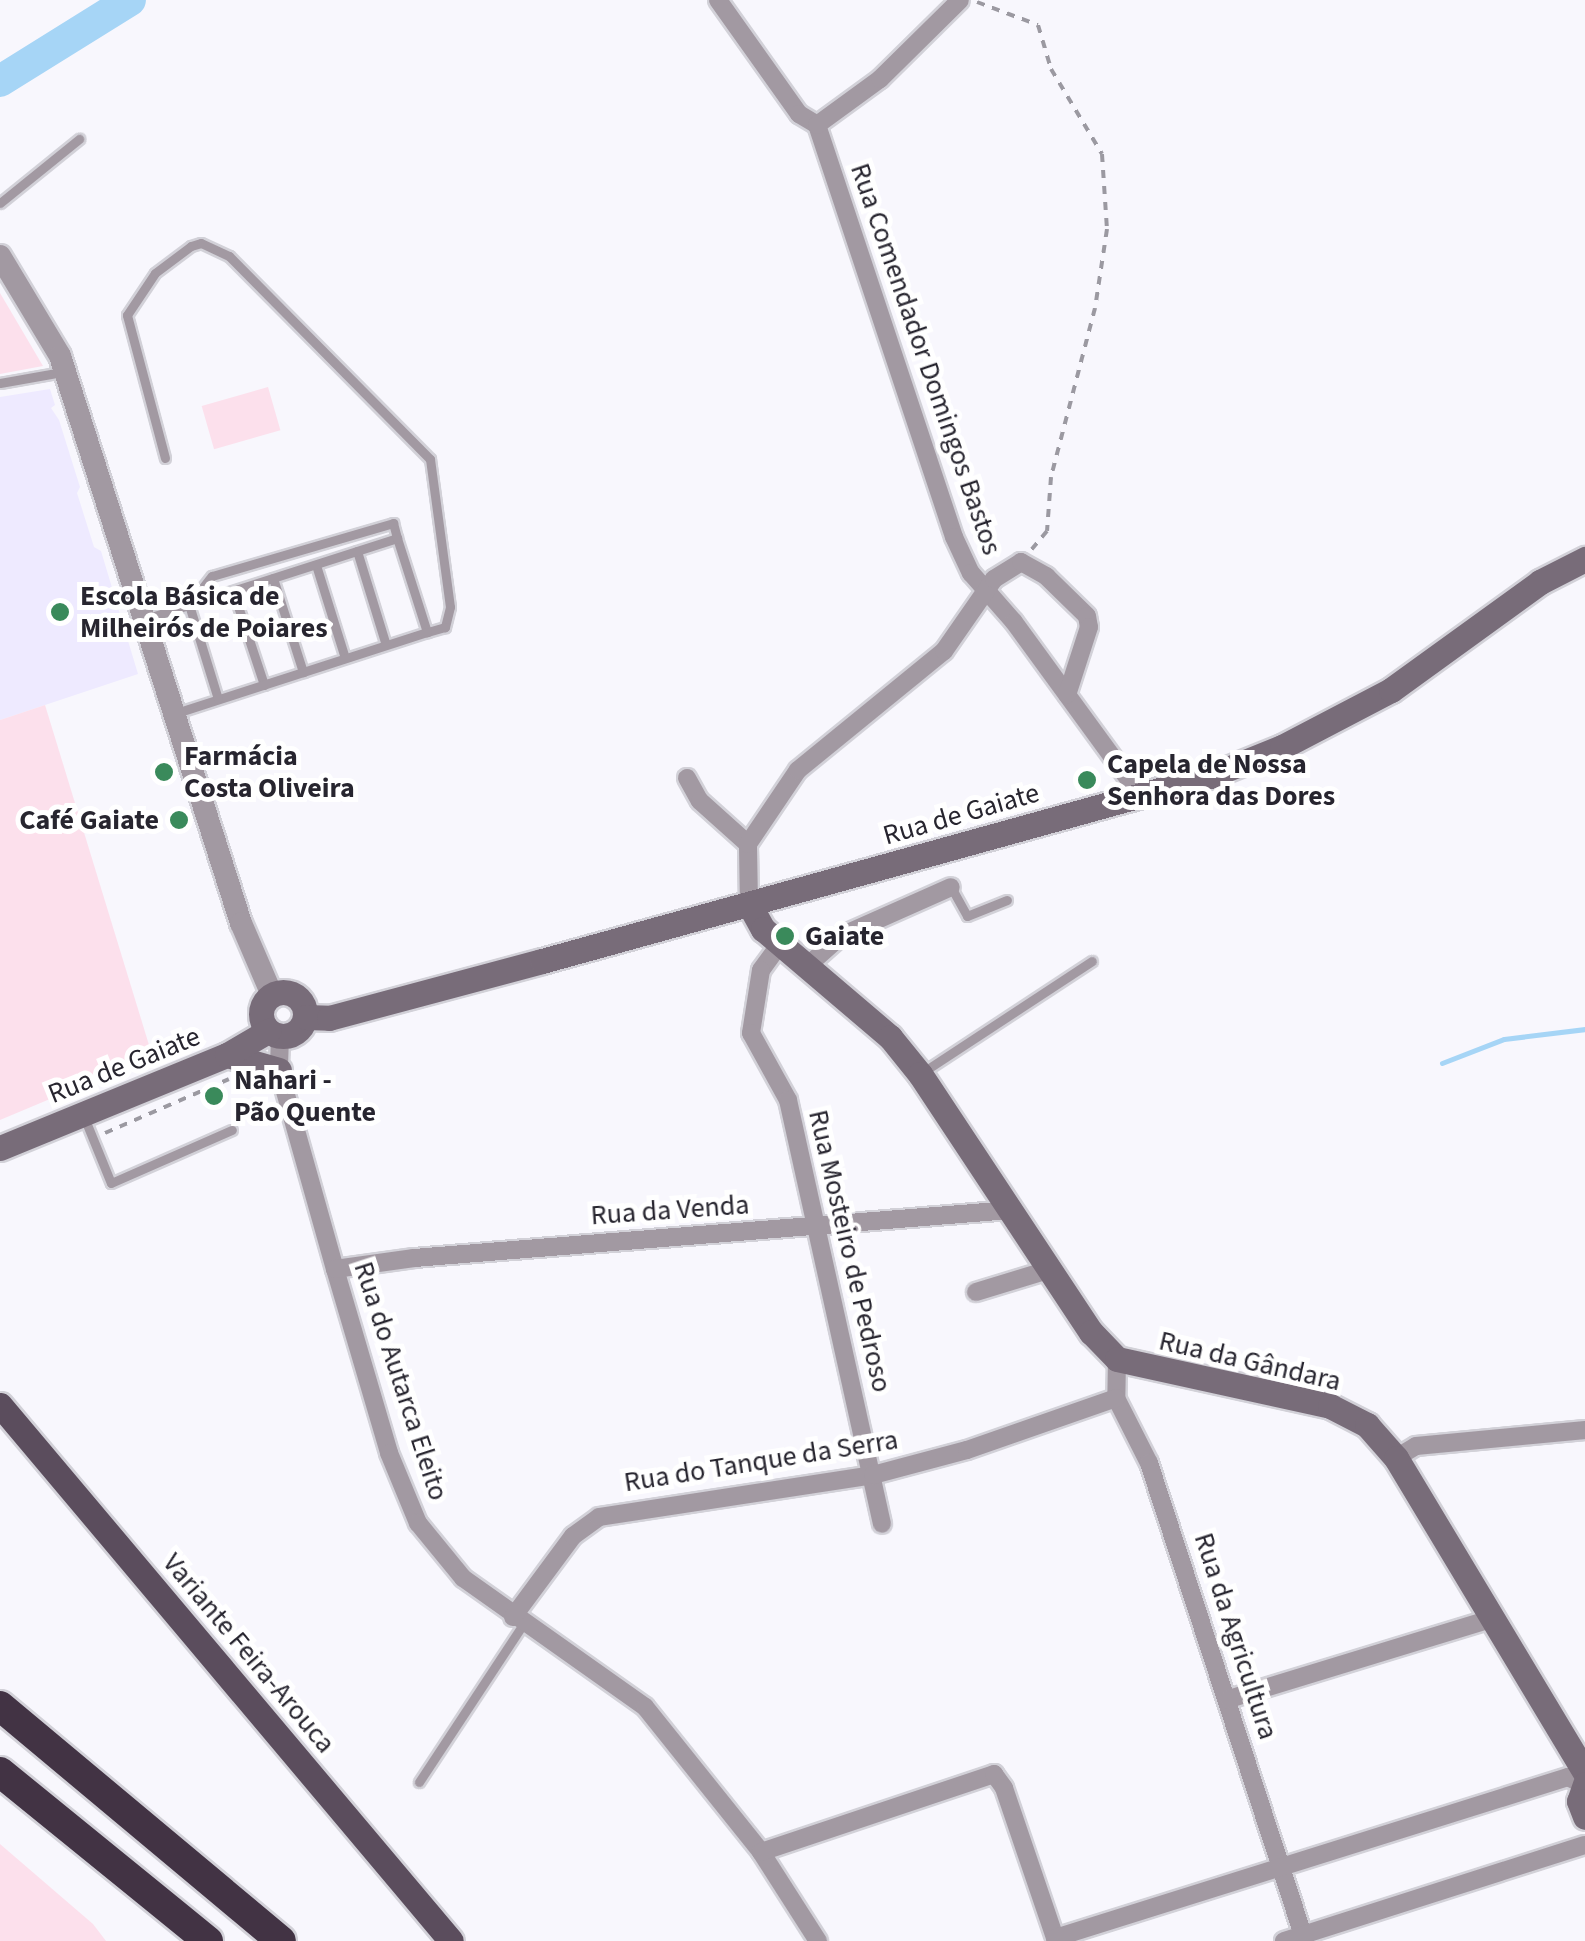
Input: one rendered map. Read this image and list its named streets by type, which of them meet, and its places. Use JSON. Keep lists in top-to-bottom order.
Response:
{
  "streets": {
    "main road": ["Rua de Gaiate", "Rua da Gândara", "Variante Feira-Arouca"],
    "street": [
      "Rua Comendador Domingos Bastos",
      "Rua da Venda",
      "Rua Mosteiro de Pedroso",
      "Rua do Autarca Eleito",
      "Rua do Tanque da Serra",
      "Rua da Agricultura"
    ]
  },
  "crossings": [
    ["Rua Comendador Domingos Bastos", "Rua de Gaiate"],
    ["Rua de Gaiate", "Rua da Gândara"],
    ["Rua de Gaiate", "Rua do Autarca Eleito"],
    ["Rua da Venda", "Rua Mosteiro de Pedroso"],
    ["Rua da Venda", "Rua da Gândara"],
    ["Rua da Venda", "Rua do Autarca Eleito"],
    ["Rua Mosteiro de Pedroso", "Rua da Gândara"],
    ["Rua Mosteiro de Pedroso", "Rua do Tanque da Serra"],
    ["Rua da Gândara", "Rua da Agricultura"],
    ["Rua do Autarca Eleito", "Rua do Tanque da Serra"],
    ["Rua do Tanque da Serra", "Rua da Agricultura"]
  ],
  "places": [
    "Escola Básica de Milheirós de Poiares",
    "Farmácia Costa Oliveira",
    "Capela de Nossa Senhora das Dores",
    "Café Gaiate",
    "Gaiate",
    "Nahari - Pão Quente"
  ]
}
